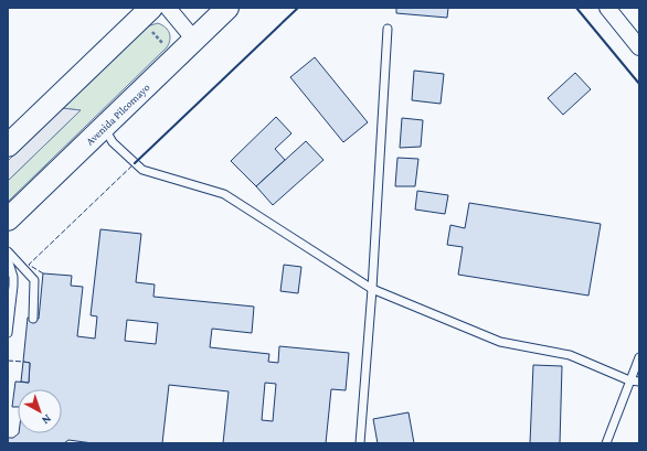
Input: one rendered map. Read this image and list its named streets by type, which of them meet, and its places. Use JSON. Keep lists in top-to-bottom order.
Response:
{
  "streets": {
    "main road": ["Avenida Pilcomayo"]
  },
  "north": "bottom right"
}
